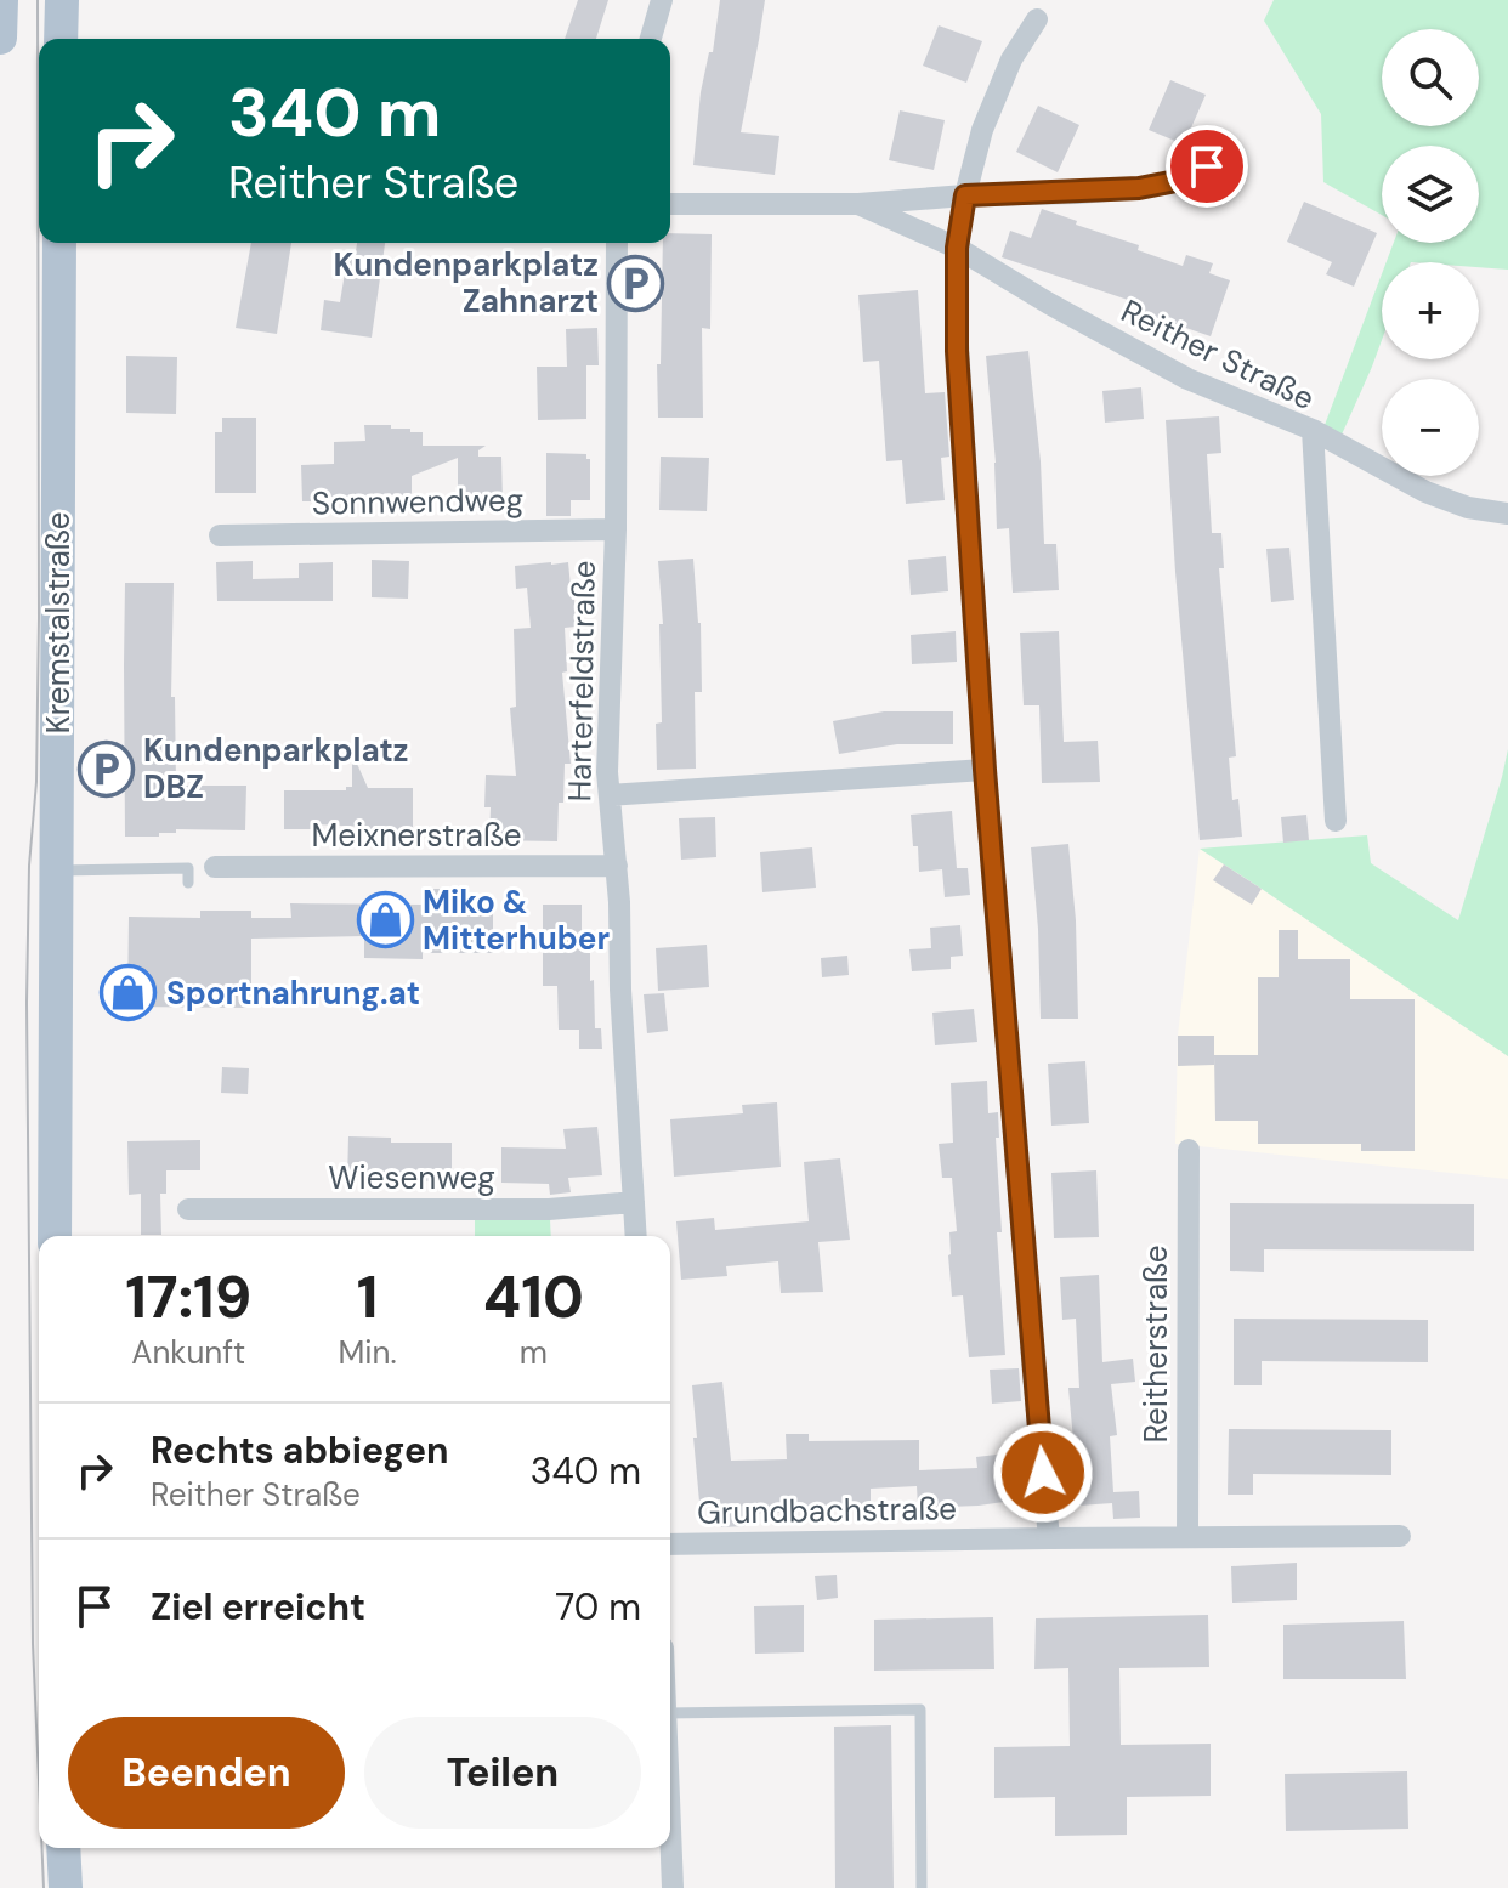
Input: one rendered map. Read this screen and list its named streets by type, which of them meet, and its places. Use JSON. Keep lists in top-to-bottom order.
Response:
{
  "streets": {
    "main road": ["Kremstalstraße"],
    "street": [
      "Reither Straße",
      "Sonnwendweg",
      "Harterfeldstraße",
      "Meixnerstraße",
      "Wiesenweg",
      "Reitherstraße",
      "Grundbachstraße"
    ]
  },
  "crossings": [
    ["Sonnwendweg", "Harterfeldstraße"],
    ["Harterfeldstraße", "Meixnerstraße"],
    ["Harterfeldstraße", "Wiesenweg"],
    ["Reitherstraße", "Grundbachstraße"]
  ],
  "places": {
    "parking": ["Kundenparkplatz Zahnarzt", "Kundenparkplatz DBZ"],
    "shop": ["Miko & Mitterhuber", "Sportnahrung.at"]
  },
  "page": {
    "map_buttons": ["+", "−"],
    "turn": ["340 m", "Reither Straße"],
    "eta": [
      "17:19",
      "Ankunft",
      "1",
      "Min.",
      "410",
      "m"
    ],
    "list": [
      {
        "name": "Rechts abbiegen",
        "note": "Reither Straße",
        "value": "340 m"
      },
      {
        "name": "Ziel erreicht",
        "value": "70 m"
      }
    ],
    "buttons": ["Beenden", "Teilen"]
  }
}
